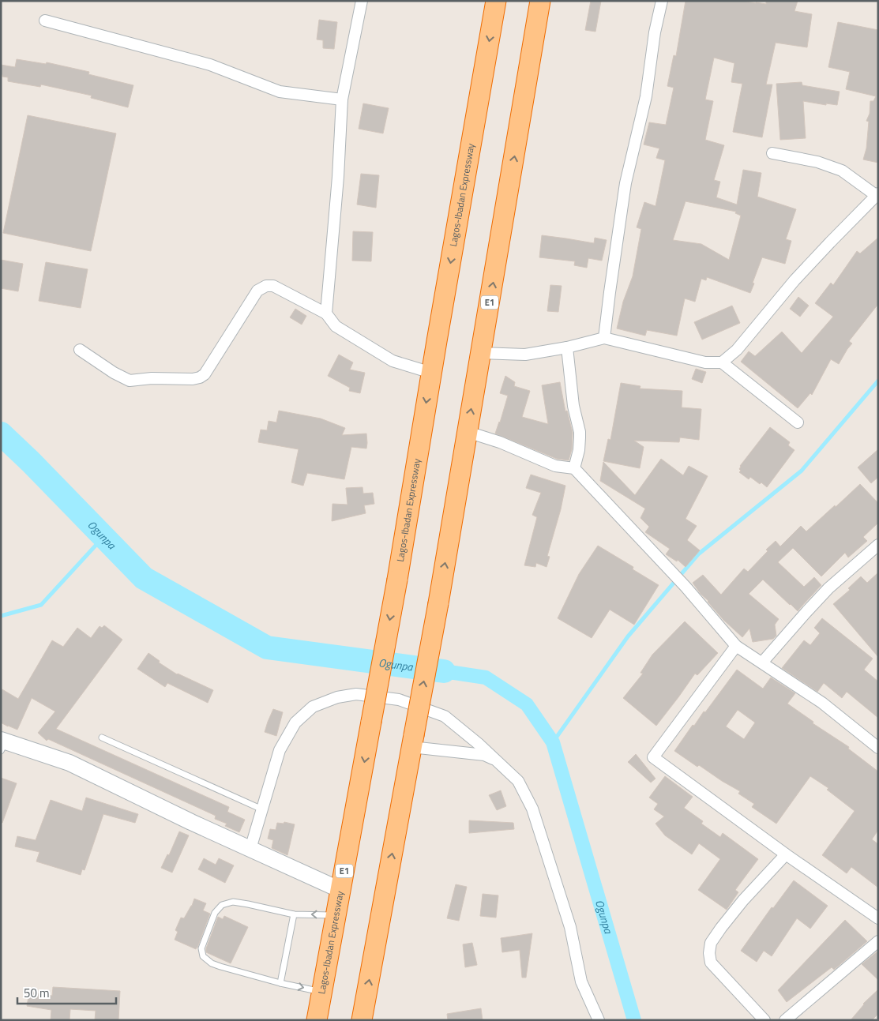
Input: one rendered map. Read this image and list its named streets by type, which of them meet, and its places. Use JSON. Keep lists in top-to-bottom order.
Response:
{
  "streets": {
    "highway": ["Lagos-Ibadan Expressway", "E1"]
  },
  "water": ["Ogunpa"],
  "scale_bar": "50 m"
}
